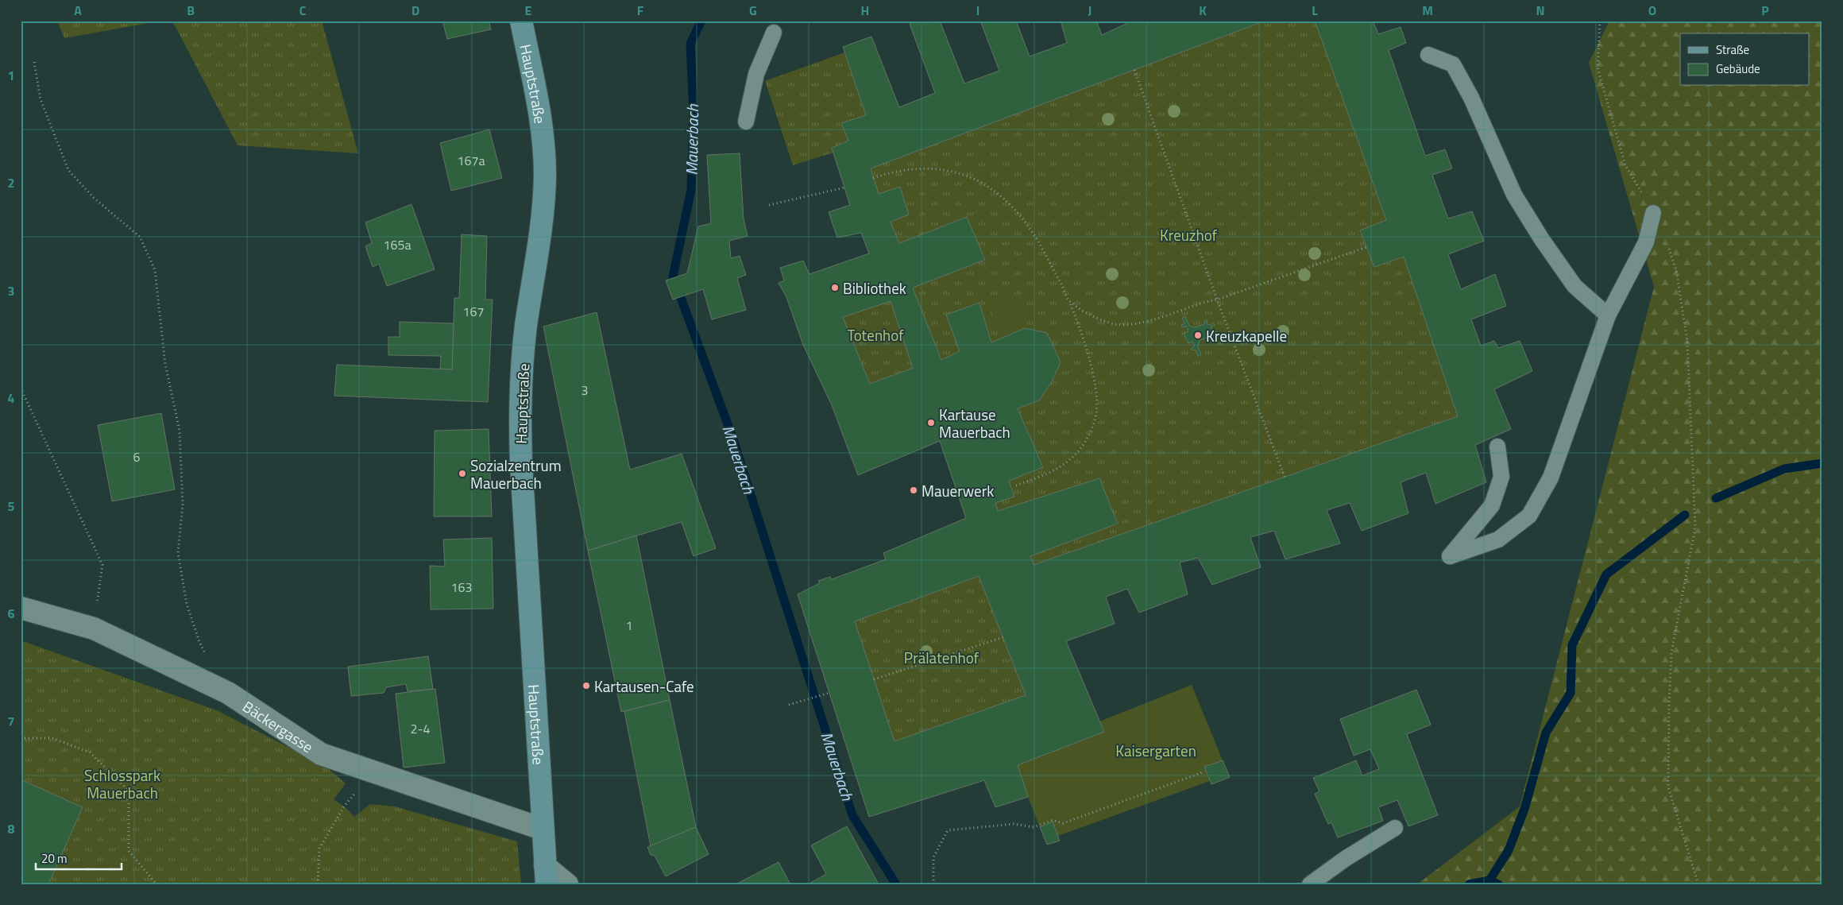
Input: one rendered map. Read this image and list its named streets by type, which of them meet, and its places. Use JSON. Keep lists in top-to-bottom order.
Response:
{
  "streets": {
    "main road": ["Hauptstraße"],
    "street": ["Bäckergasse"]
  },
  "crossings": [
    ["Hauptstraße", "Bäckergasse"]
  ],
  "water": ["Mauerbach"],
  "parks": [
    "Kreuzhof",
    "Totenhof",
    "Prälatenhof",
    "Kaisergarten",
    "Schlosspark Mauerbach"
  ],
  "places": [
    "Bibliothek",
    "Kreuzkapelle",
    "Kartause Mauerbach",
    "Sozialzentrum Mauerbach",
    "Mauerwerk",
    "Kartausen-Cafe"
  ],
  "house_numbers": [
    "167a",
    "165a",
    "167",
    "3",
    "6",
    "163",
    "1",
    "2-4"
  ],
  "legend": ["Straße", "Gebäude"],
  "scale_bar": "20 m",
  "grid": {
    "columns": [
      "A",
      "B",
      "C",
      "D",
      "E",
      "F",
      "G",
      "H",
      "I",
      "J",
      "K",
      "L",
      "M",
      "N",
      "O",
      "P"
    ],
    "rows": [
      "1",
      "2",
      "3",
      "4",
      "5",
      "6",
      "7",
      "8"
    ]
  }
}
